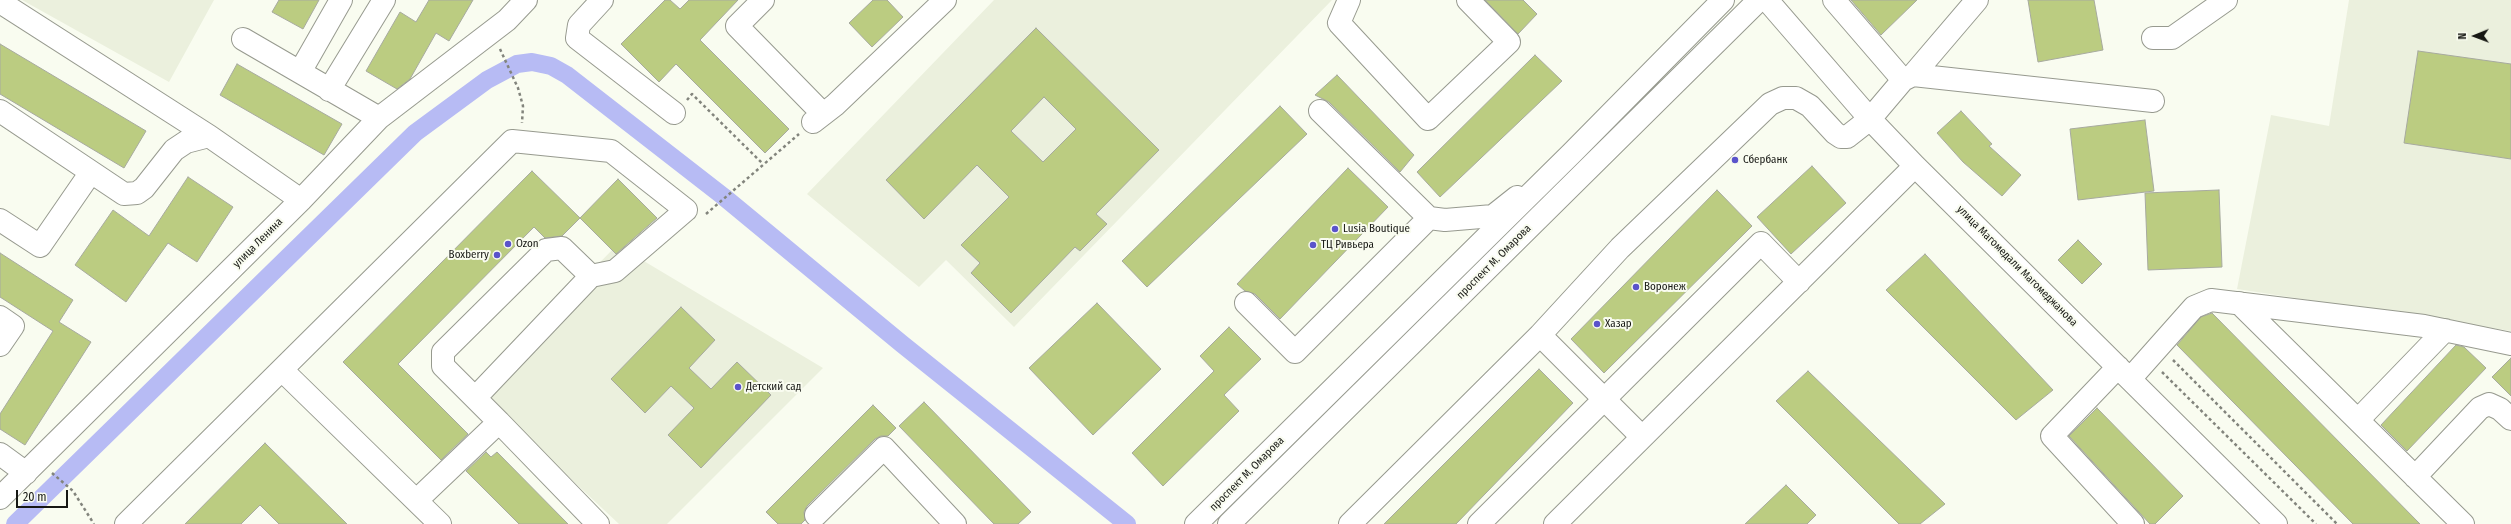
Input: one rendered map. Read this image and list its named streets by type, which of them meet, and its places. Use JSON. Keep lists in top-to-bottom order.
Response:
{
  "streets": {
    "street": ["улица Ленина", "проспект М. Омарова", "улица Магомедали Магомеджановa"]
  },
  "places": [
    "Сбербанк",
    "Lusia Boutique",
    "Ozon",
    "ТЦ Ривьера",
    "Boxberry",
    "Воронеж",
    "Хазар",
    "Детский сад"
  ],
  "scale_bar": "20 m",
  "north": "left"
}
